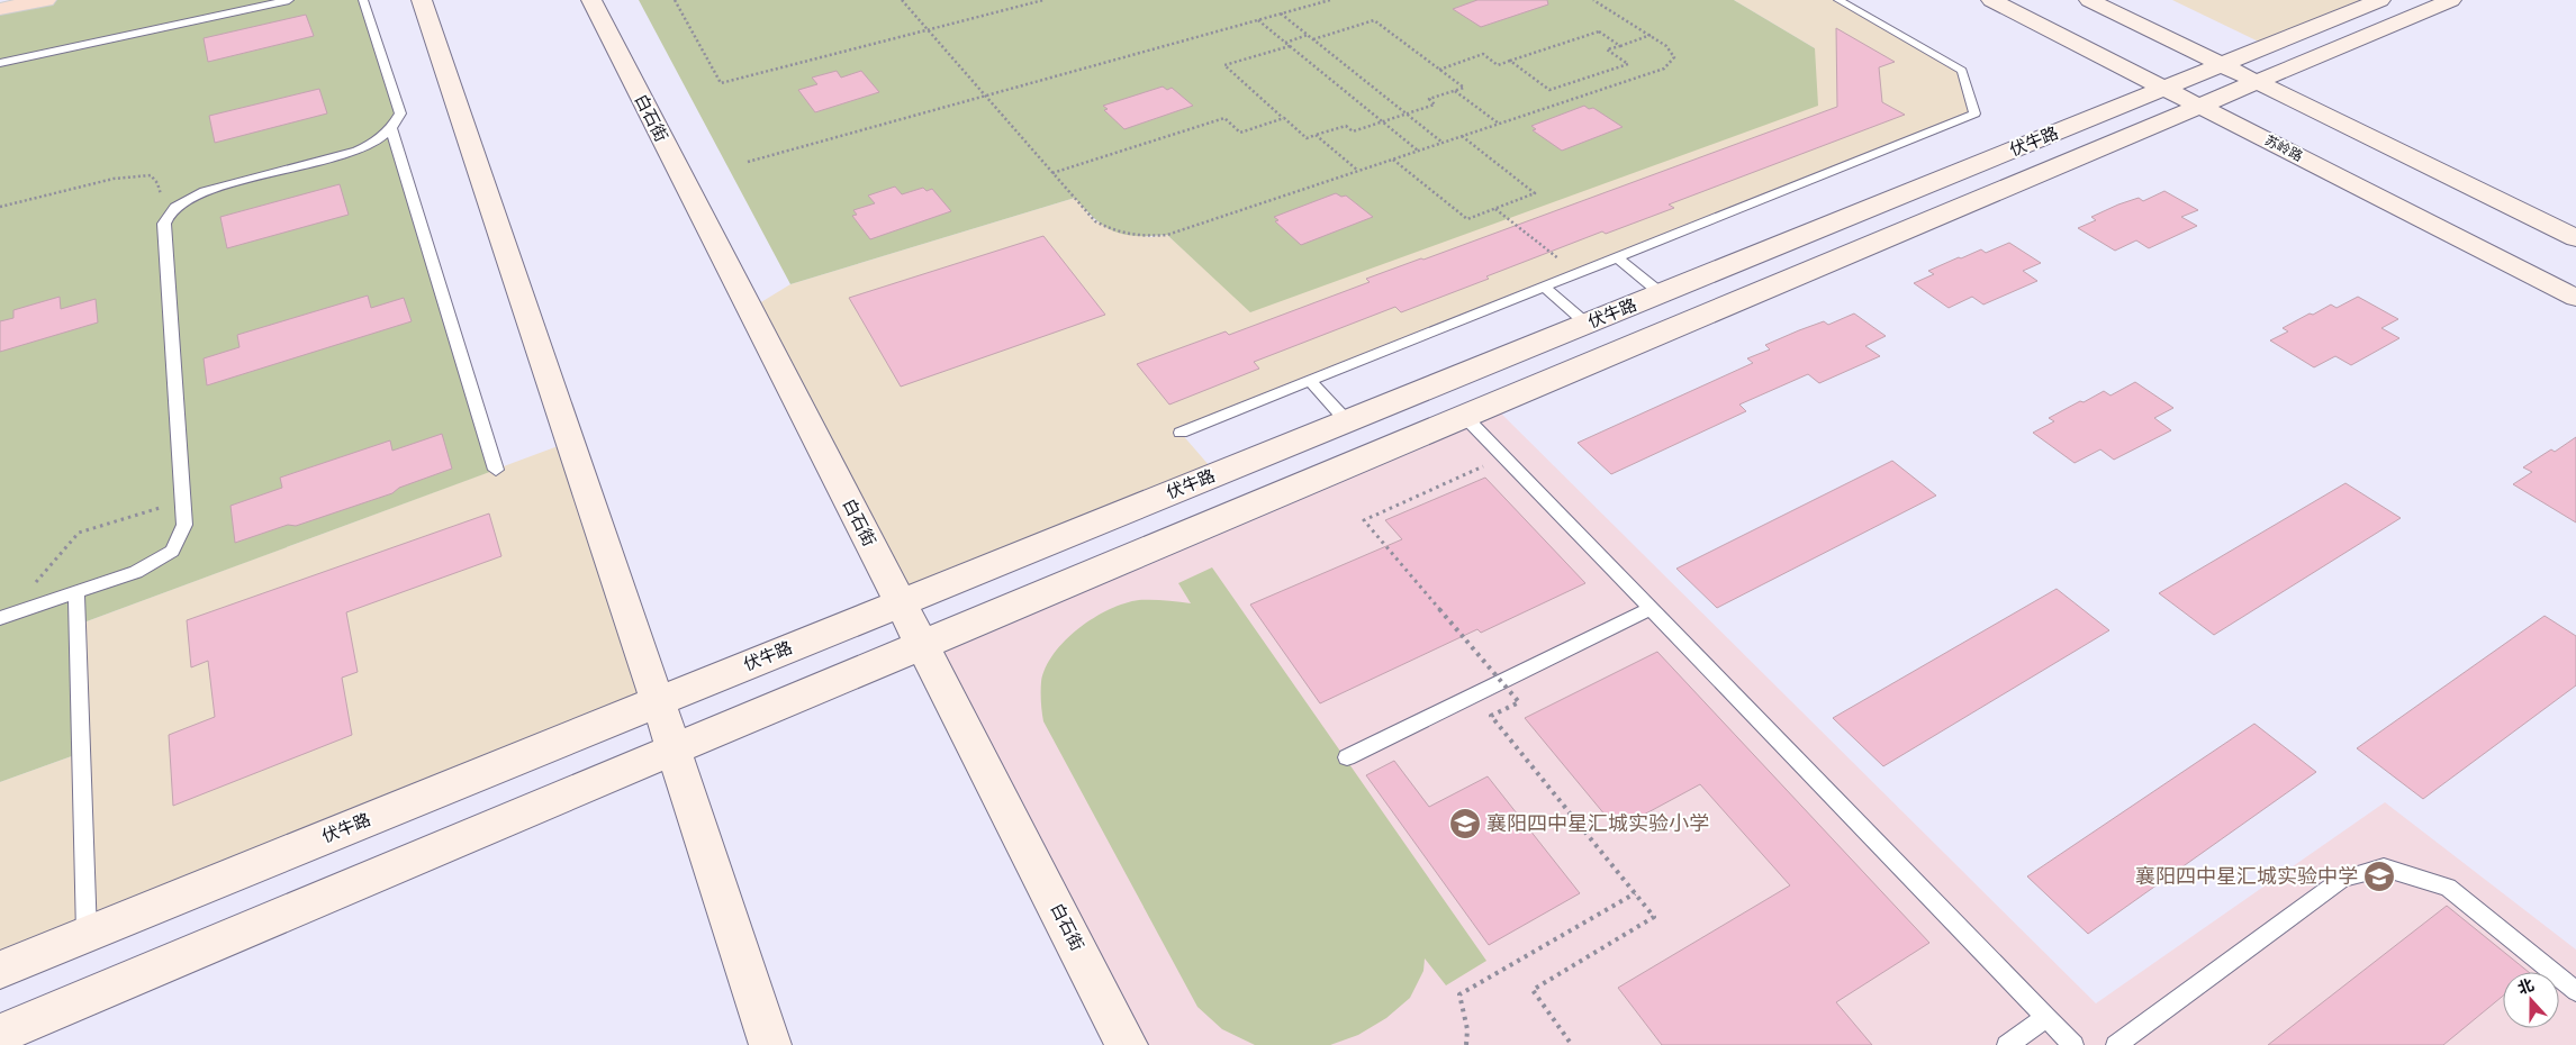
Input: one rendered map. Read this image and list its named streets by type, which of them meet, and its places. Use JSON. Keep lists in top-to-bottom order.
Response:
{
  "streets": {
    "street": ["白石街", "伏牛路", "苏岭路"]
  },
  "crossings": [
    ["白石街", "伏牛路"],
    ["伏牛路", "苏岭路"]
  ],
  "places": {
    "school or university": ["襄阳四中星汇城实验小学", "襄阳四中星汇城实验中学"]
  },
  "north": "top"
}
